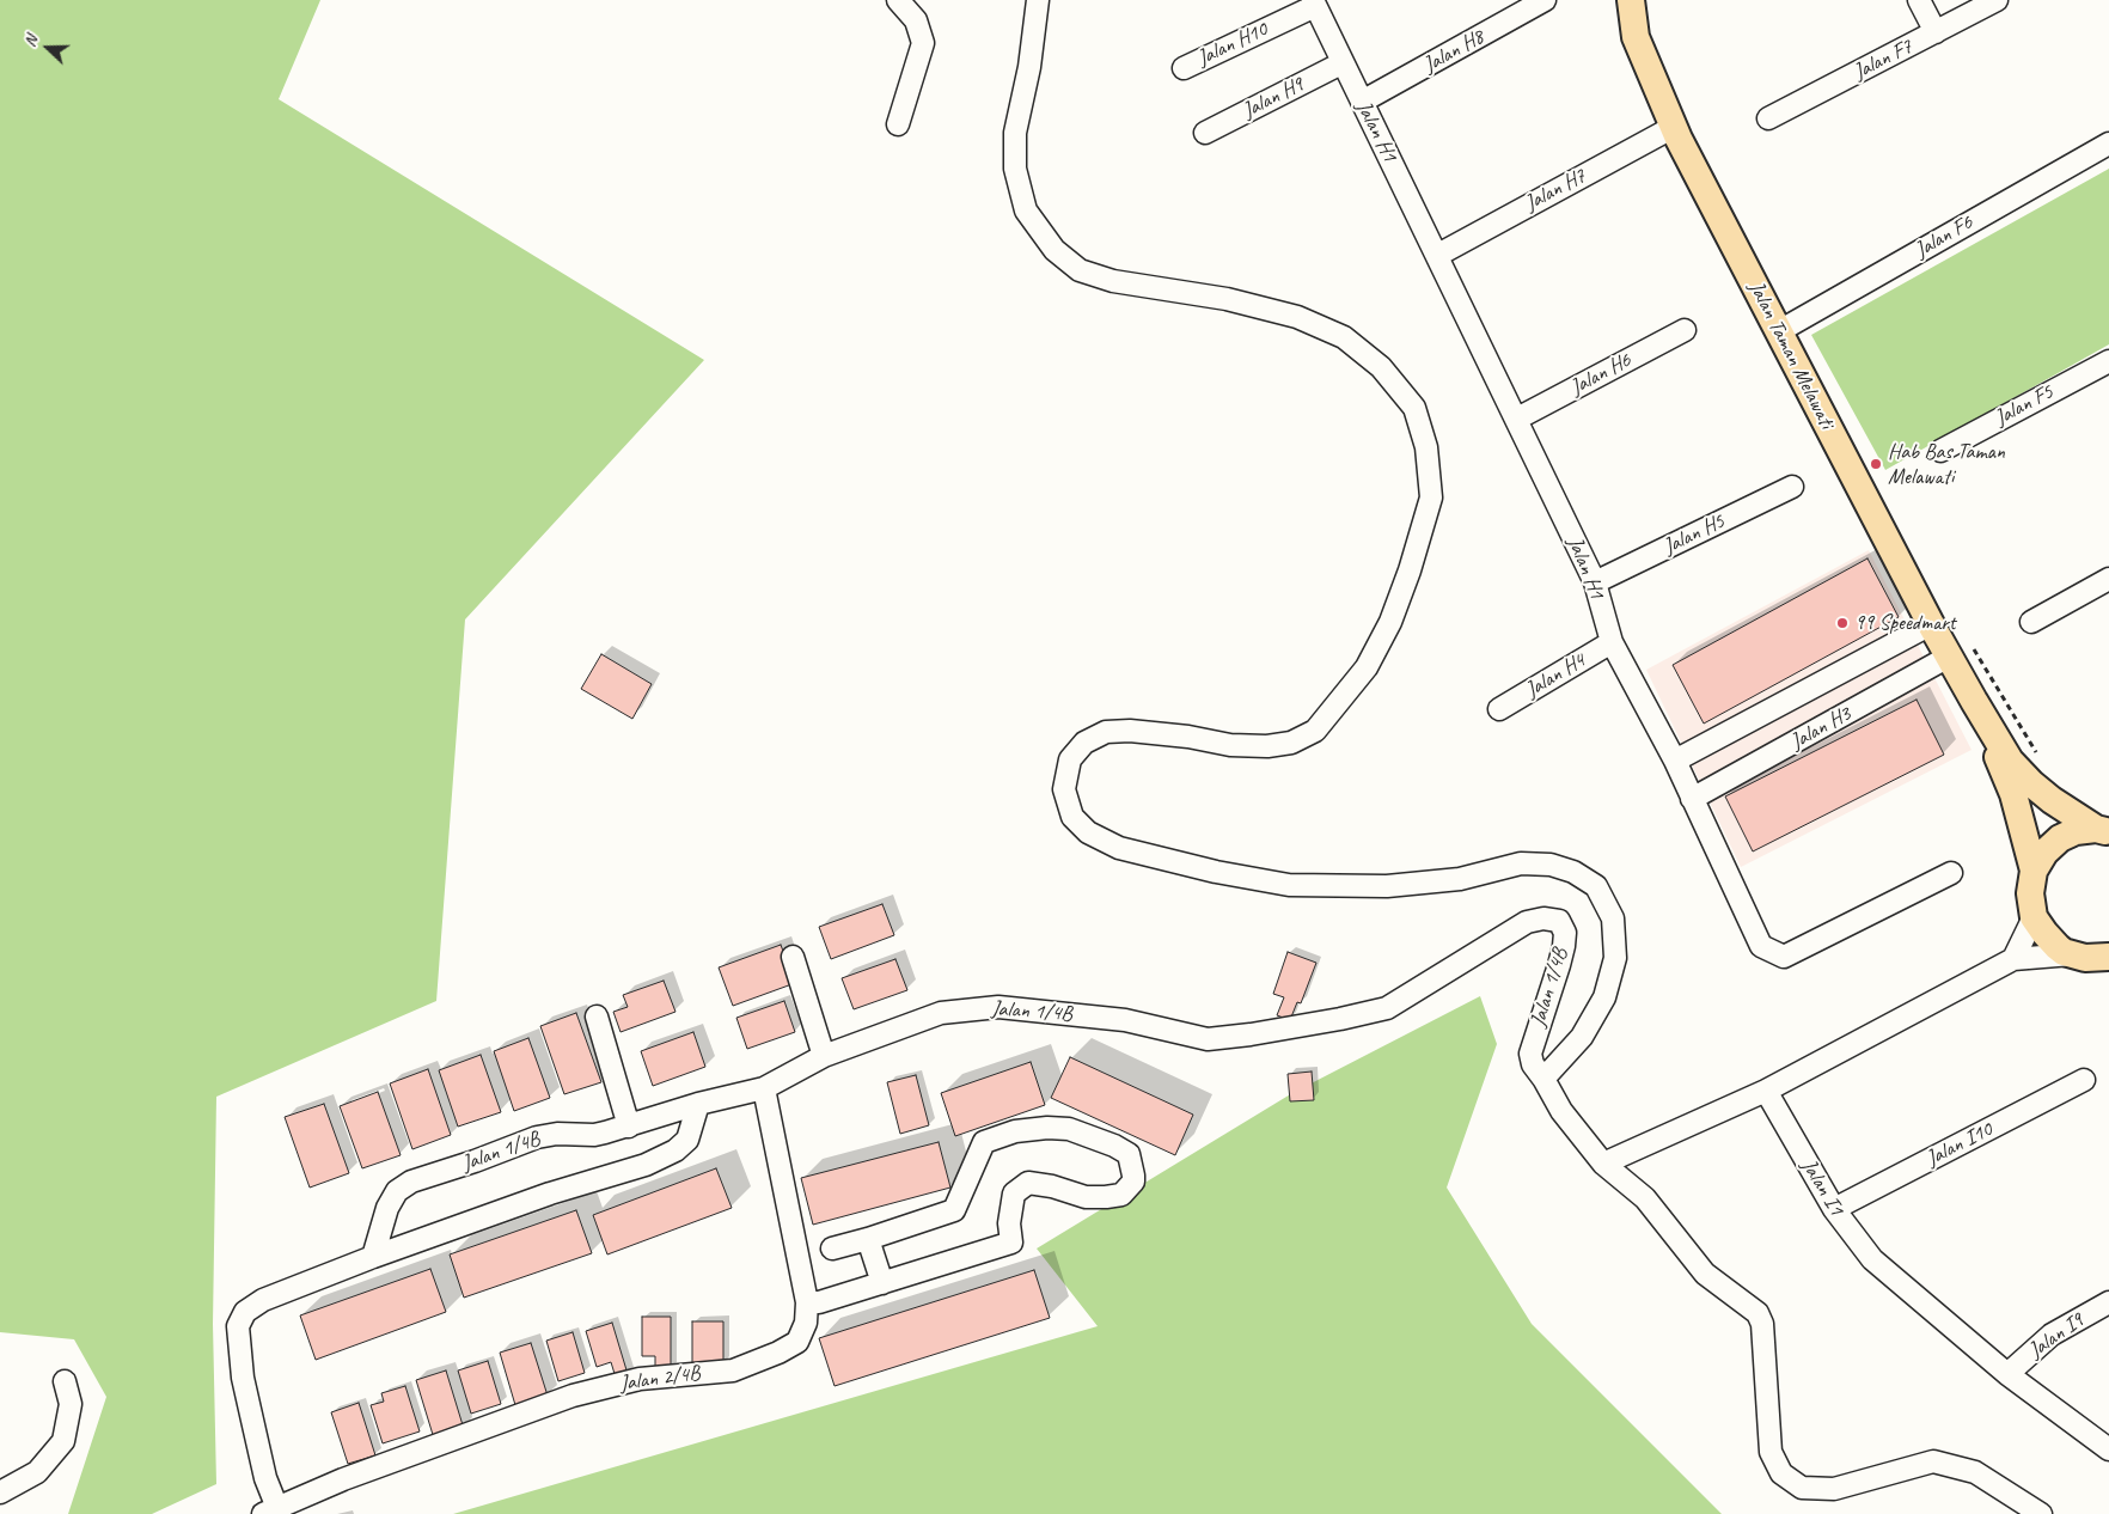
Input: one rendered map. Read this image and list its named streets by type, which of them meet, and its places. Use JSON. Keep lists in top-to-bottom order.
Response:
{
  "streets": {
    "main road": ["Jalan Taman Melawati"],
    "street": [
      "Jalan H10",
      "Jalan H8",
      "Jalan F7",
      "Jalan H9",
      "Jalan H1",
      "Jalan H7",
      "Jalan F6",
      "Jalan H6",
      "Jalan F5",
      "Jalan H5",
      "Jalan H4",
      "Jalan H3",
      "Jalan 1/4B",
      "Jalan I10",
      "Jalan I1",
      "Jalan I9",
      "Jalan 2/4B"
    ]
  },
  "crossings": [
    ["Jalan H10", "Jalan H1"],
    ["Jalan H8", "Jalan H1"],
    ["Jalan H9", "Jalan H1"],
    ["Jalan H1", "Jalan H7"],
    ["Jalan H1", "Jalan H6"],
    ["Jalan H1", "Jalan H5"],
    ["Jalan H1", "Jalan H4"],
    ["Jalan H1", "Jalan H3"],
    ["Jalan H7", "Jalan Taman Melawati"],
    ["Jalan F6", "Jalan Taman Melawati"],
    ["Jalan Taman Melawati", "Jalan H3"],
    ["Jalan 1/4B", "Jalan 2/4B"],
    ["Jalan I10", "Jalan I1"],
    ["Jalan I1", "Jalan I9"]
  ],
  "places": ["Hab Bas Taman Melawati", "99 Speedmart"],
  "north": "left"
}
